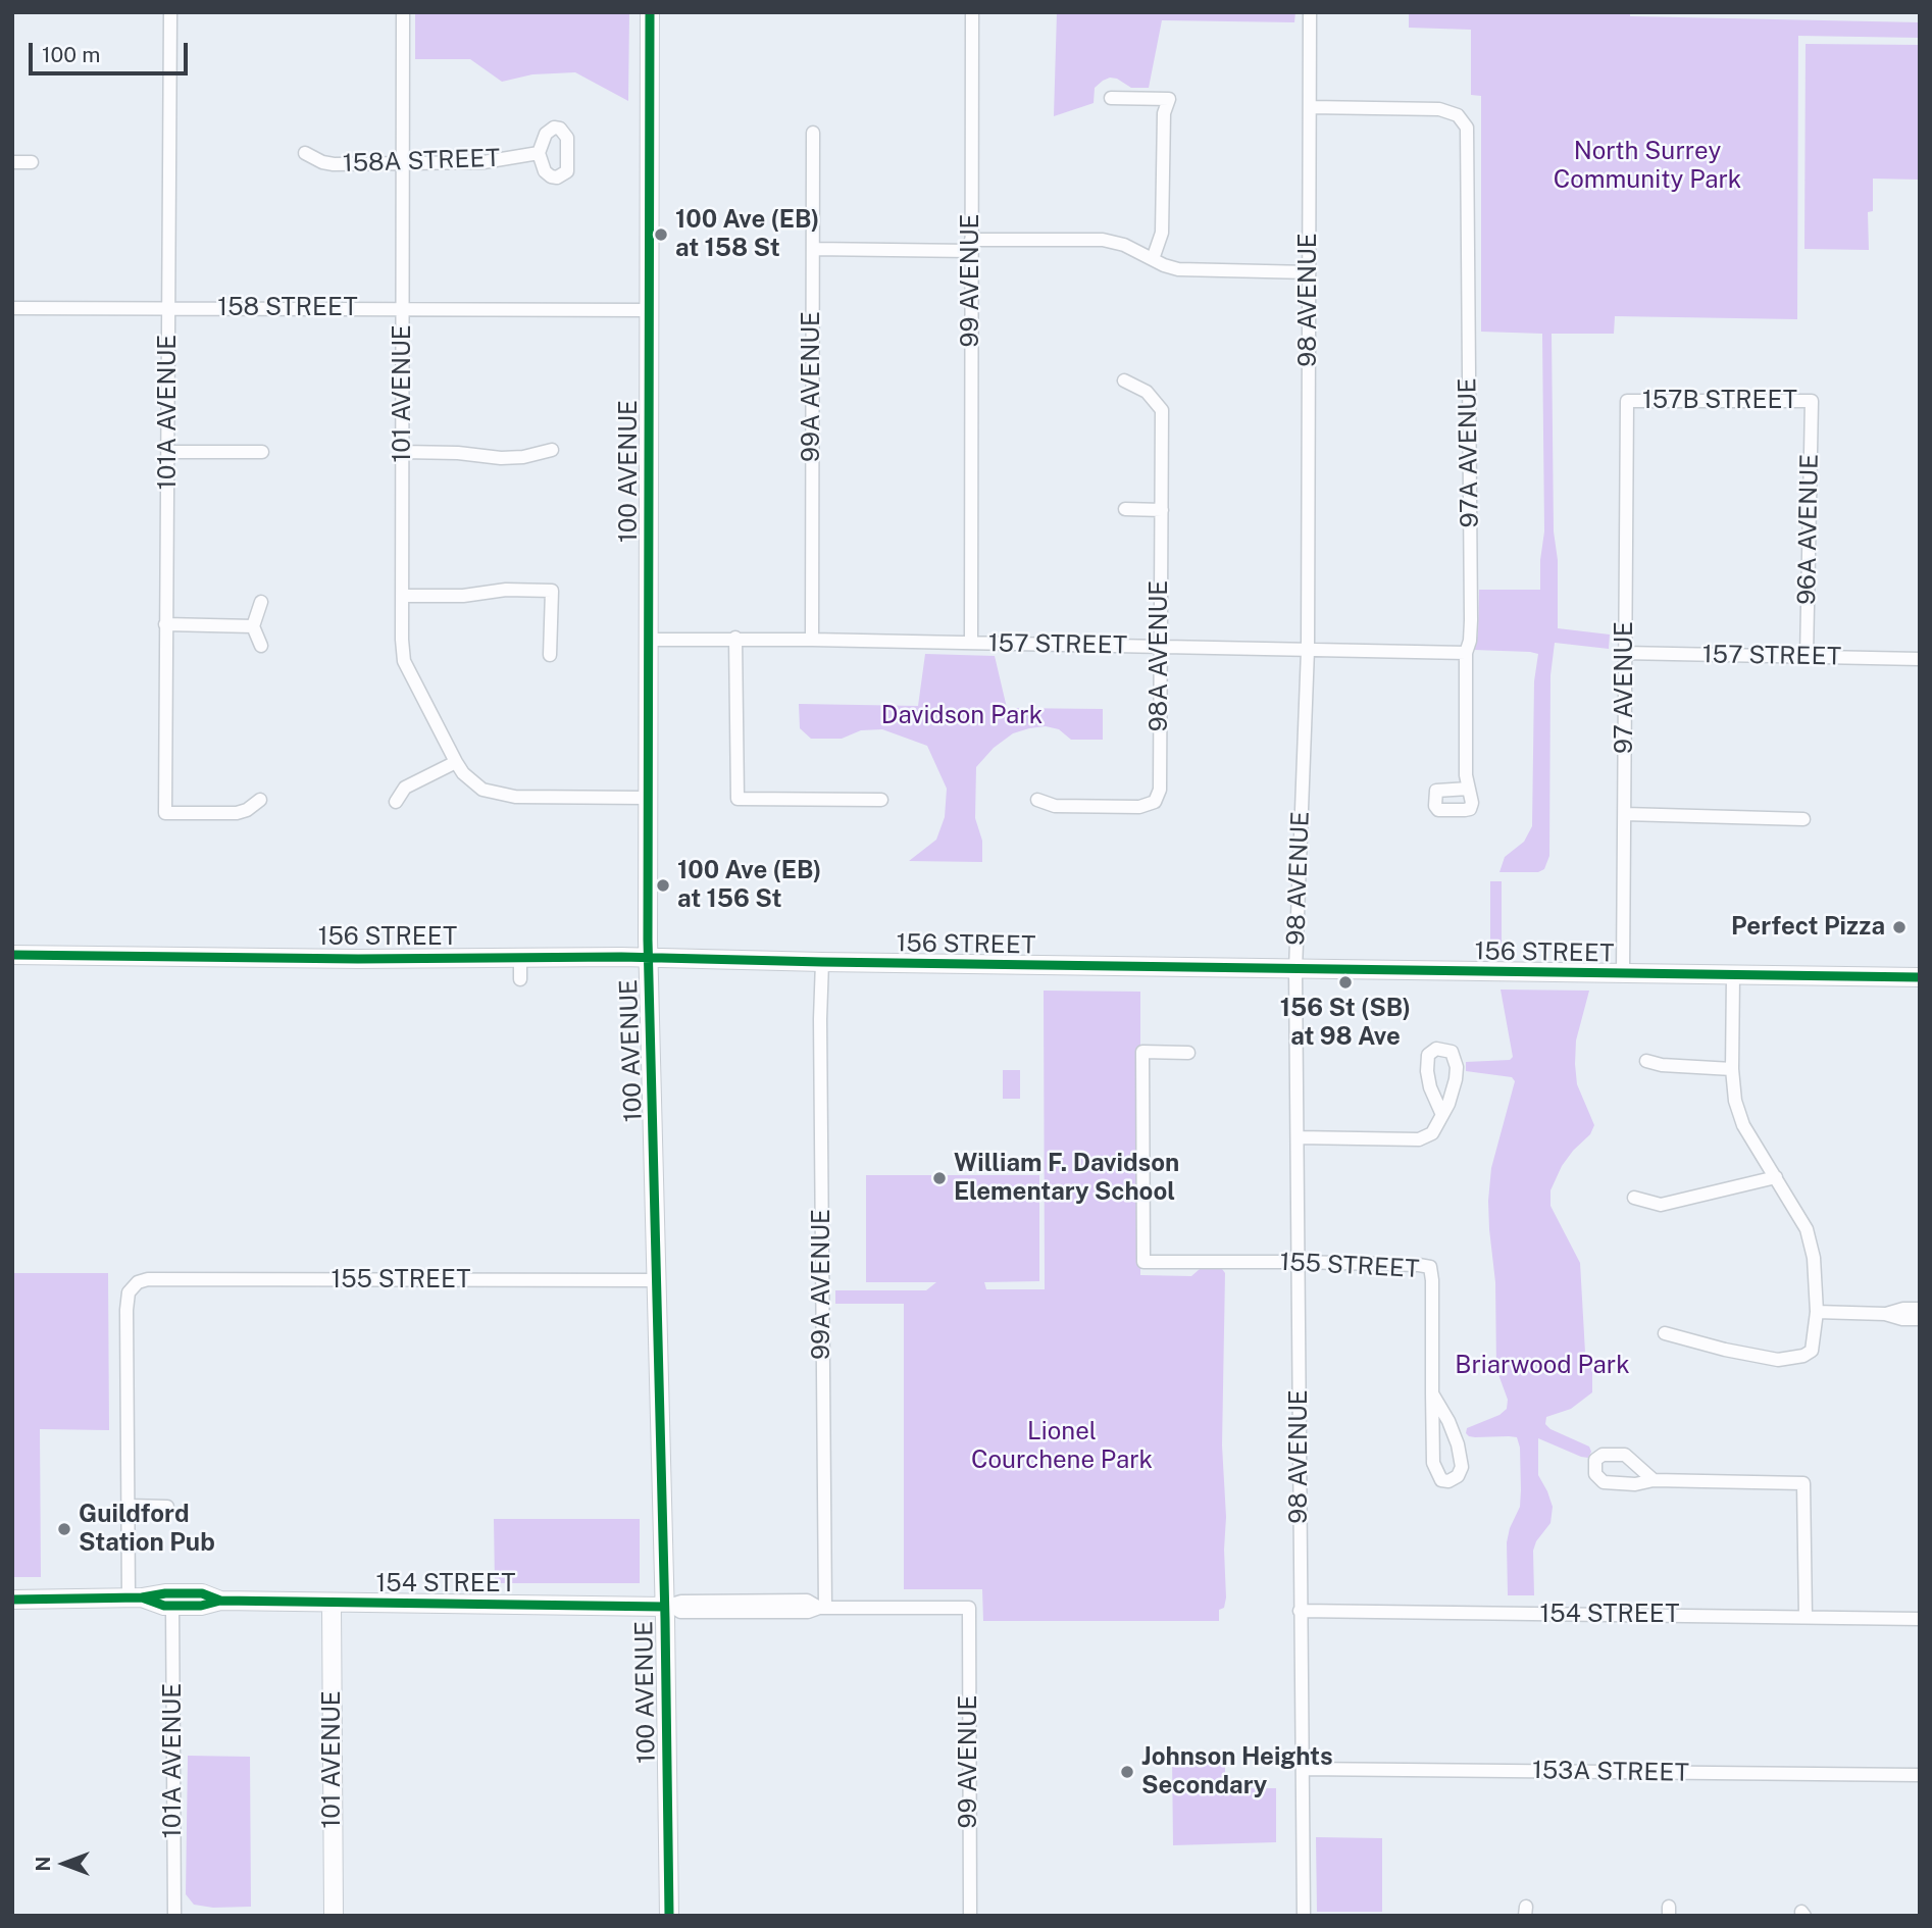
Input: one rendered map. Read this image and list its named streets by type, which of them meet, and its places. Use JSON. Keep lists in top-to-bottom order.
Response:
{
  "streets": {
    "main road": [
      "101 AVENUE",
      "100 AVENUE",
      "156 STREET",
      "154 STREET"
    ],
    "street": [
      "158A STREET",
      "99 AVENUE",
      "98 AVENUE",
      "158 STREET",
      "99A AVENUE",
      "157B STREET",
      "101A AVENUE",
      "97A AVENUE",
      "96A AVENUE",
      "157 STREET",
      "98A AVENUE",
      "97 AVENUE",
      "155 STREET",
      "153A STREET"
    ]
  },
  "crossings": [
    ["158A STREET", "101 AVENUE"],
    ["99 AVENUE", "157 STREET"],
    ["99 AVENUE", "154 STREET"],
    ["98 AVENUE", "97A AVENUE"],
    ["98 AVENUE", "157 STREET"],
    ["98 AVENUE", "156 STREET"],
    ["98 AVENUE", "155 STREET"],
    ["98 AVENUE", "154 STREET"],
    ["98 AVENUE", "153A STREET"],
    ["158 STREET", "101 AVENUE"],
    ["158 STREET", "101A AVENUE"],
    ["158 STREET", "100 AVENUE"],
    ["99A AVENUE", "157 STREET"],
    ["99A AVENUE", "156 STREET"],
    ["99A AVENUE", "154 STREET"],
    ["101 AVENUE", "100 AVENUE"],
    ["101 AVENUE", "154 STREET"],
    ["157B STREET", "96A AVENUE"],
    ["157B STREET", "97 AVENUE"],
    ["101A AVENUE", "154 STREET"],
    ["97A AVENUE", "157 STREET"],
    ["100 AVENUE", "157 STREET"],
    ["100 AVENUE", "156 STREET"],
    ["100 AVENUE", "155 STREET"],
    ["100 AVENUE", "154 STREET"],
    ["96A AVENUE", "157 STREET"],
    ["157 STREET", "98A AVENUE"],
    ["157 STREET", "97 AVENUE"],
    ["97 AVENUE", "156 STREET"]
  ],
  "parks": [
    "North Surrey Community Park",
    "Davidson Park",
    "Briarwood Park",
    "Lionel Courchene Park"
  ],
  "places": [
    "100 Ave (EB) at 158 St",
    "100 Ave (EB) at 156 St",
    "Perfect Pizza",
    "156 St (SB) at 98 Ave",
    "William F. Davidson Elementary School",
    "Guildford Station Pub",
    "Johnson Heights Secondary"
  ],
  "scale_bar": "100 m",
  "north": "left"
}
